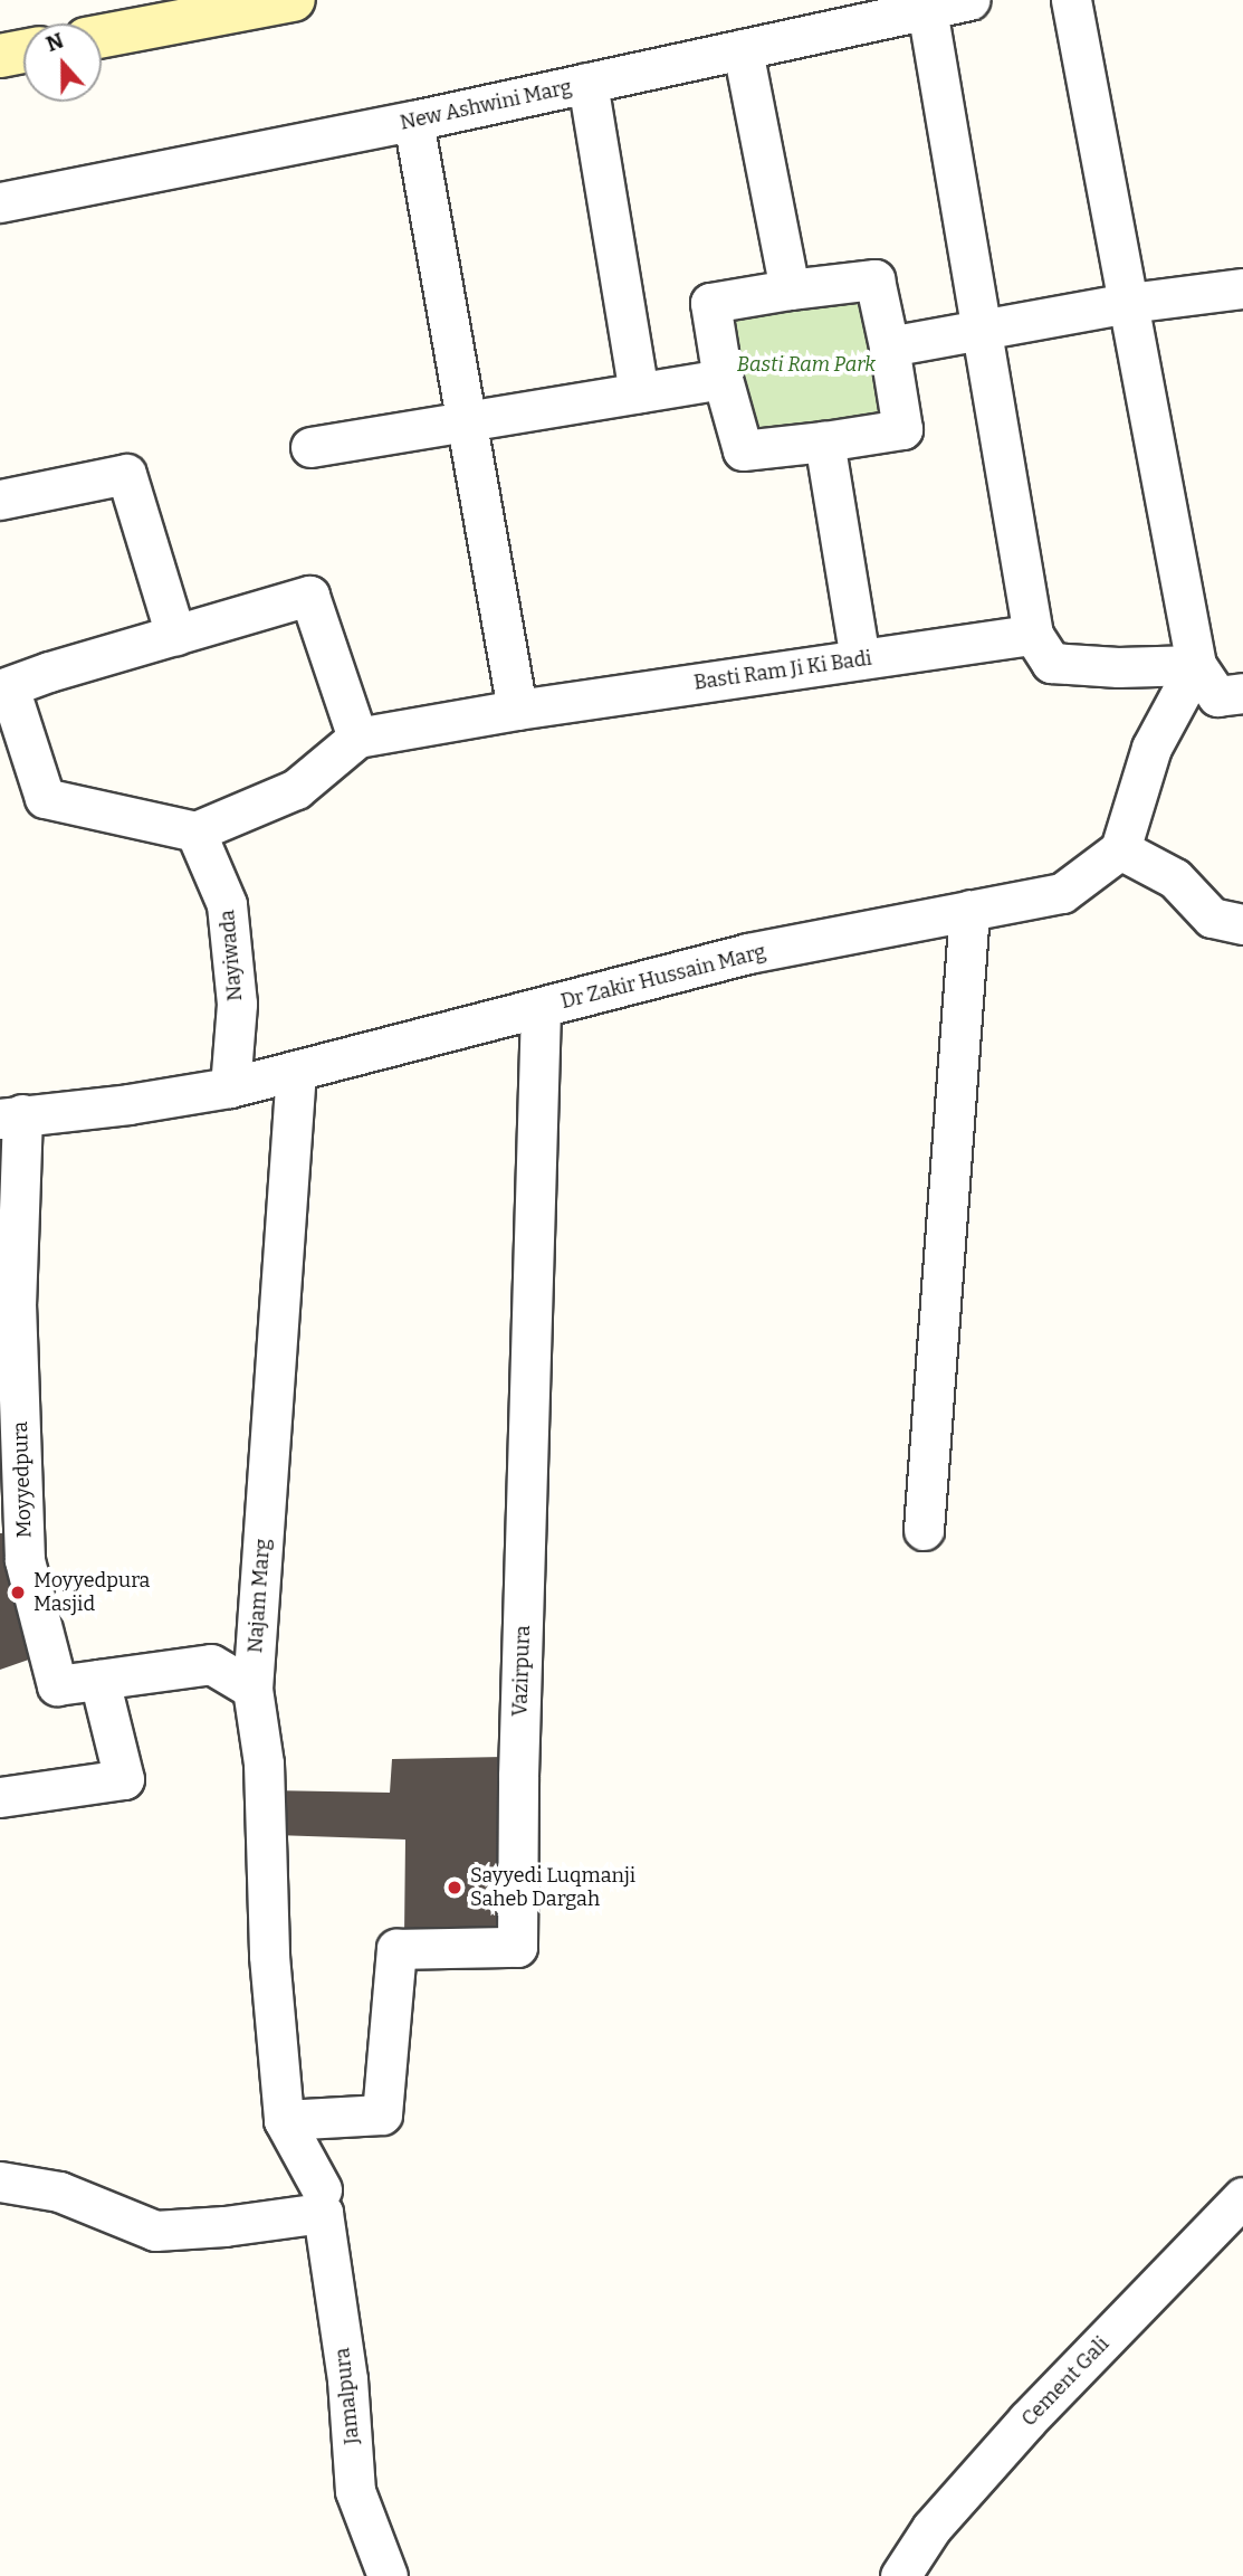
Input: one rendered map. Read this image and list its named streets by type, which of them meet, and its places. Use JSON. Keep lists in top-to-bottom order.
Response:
{
  "streets": {
    "street": [
      "New Ashwini Marg",
      "Basti Ram Ji Ki Badi",
      "Nayiwada",
      "Dr Zakir Hussain Marg",
      "Moyyedpura",
      "Najam Marg",
      "Vazirpura",
      "Cement Gali",
      "Jamalpura"
    ]
  },
  "crossings": [
    ["Nayiwada", "Dr Zakir Hussain Marg"],
    ["Dr Zakir Hussain Marg", "Moyyedpura"],
    ["Dr Zakir Hussain Marg", "Najam Marg"],
    ["Dr Zakir Hussain Marg", "Vazirpura"],
    ["Moyyedpura", "Najam Marg"],
    ["Najam Marg", "Vazirpura"],
    ["Najam Marg", "Jamalpura"],
    ["Vazirpura", "Jamalpura"]
  ],
  "parks": ["Basti Ram Park"],
  "places": ["Moyyedpura Masjid", "Sayyedi Luqmanji Saheb Dargah"],
  "north": "top"
}
